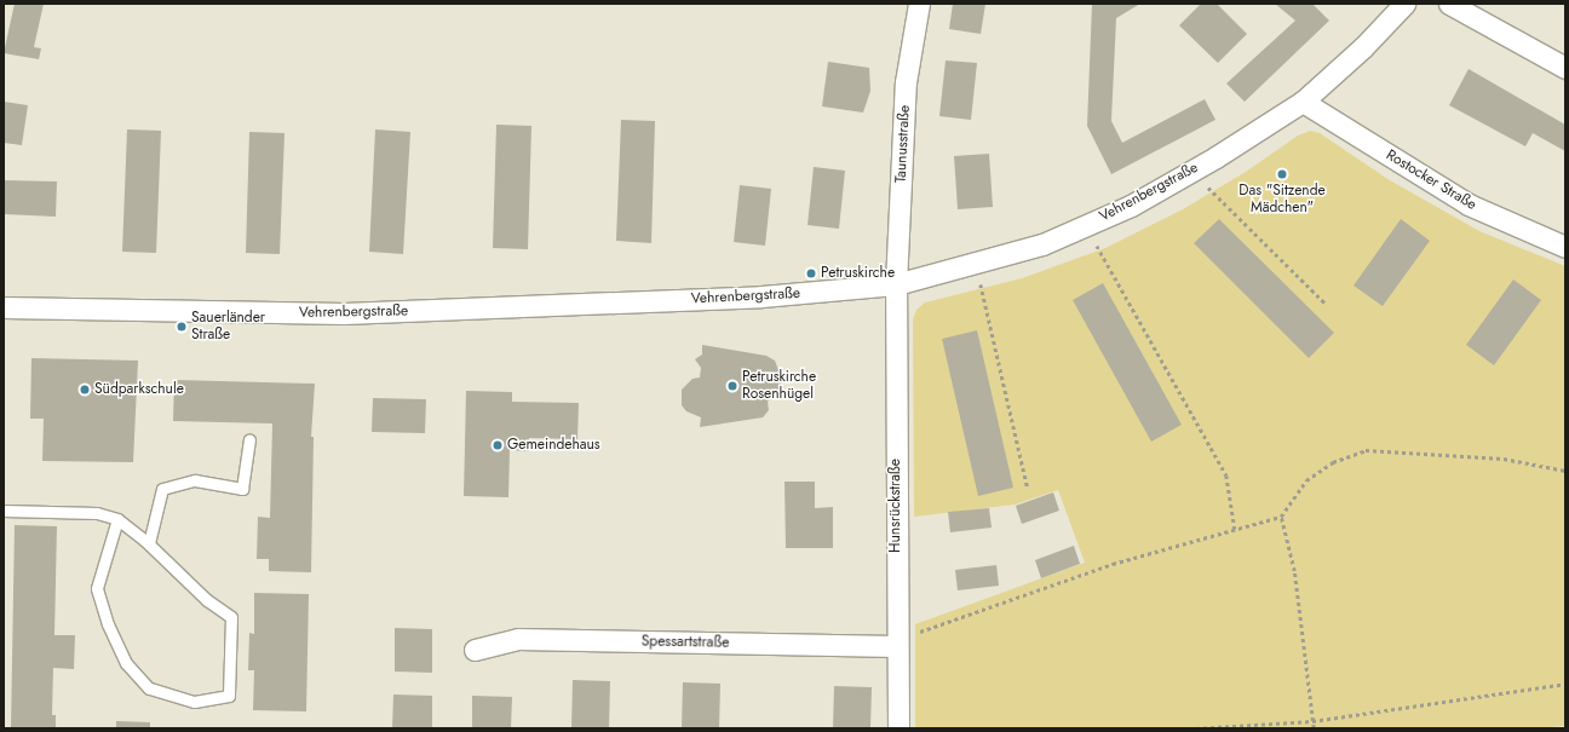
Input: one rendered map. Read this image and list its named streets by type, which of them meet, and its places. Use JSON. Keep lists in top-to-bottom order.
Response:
{
  "streets": {
    "street": [
      "Taunusstraße",
      "Rostocker Straße",
      "Vehrenbergstraße",
      "Hunsrückstraße",
      "Spessartstraße"
    ]
  },
  "crossings": [
    ["Taunusstraße", "Vehrenbergstraße"],
    ["Taunusstraße", "Hunsrückstraße"],
    ["Rostocker Straße", "Vehrenbergstraße"],
    ["Vehrenbergstraße", "Hunsrückstraße"],
    ["Hunsrückstraße", "Spessartstraße"]
  ],
  "places": [
    "Das \"Sitzende Mädchen\"",
    "Petruskirche",
    "Sauerländer Straße",
    "Petruskirche Rosenhügel",
    "Südparkschule",
    "Gemeindehaus"
  ]
}
